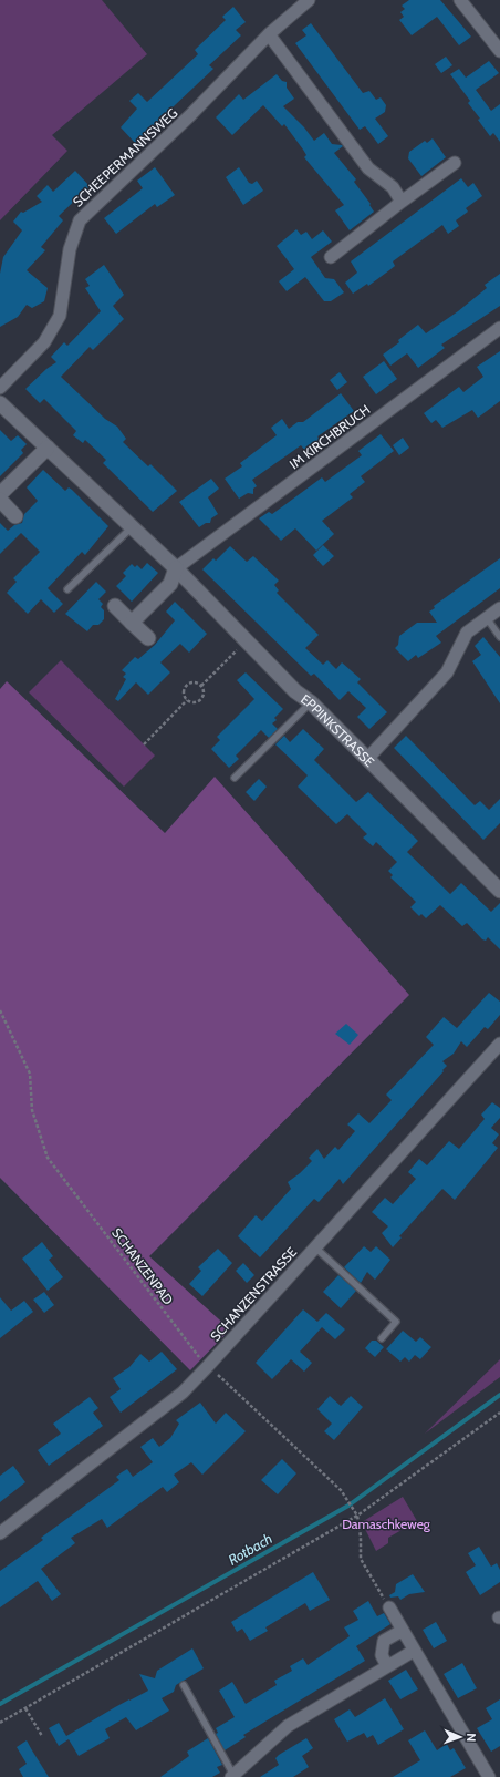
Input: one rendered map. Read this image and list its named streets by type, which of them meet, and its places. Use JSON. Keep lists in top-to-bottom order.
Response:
{
  "streets": {
    "street": [
      "SCHEEPERMANNSWEG",
      "IM KIRCHBRUCH",
      "EPPINKSTRASSE",
      "SCHANZENSTRASSE"
    ],
    "path": ["SCHANZENPAD"]
  },
  "crossings": [
    ["IM KIRCHBRUCH", "EPPINKSTRASSE"],
    ["SCHANZENPAD", "SCHANZENSTRASSE"]
  ],
  "water": ["Rotbach"],
  "parks": ["Damaschkeweg"],
  "north": "right"
}
